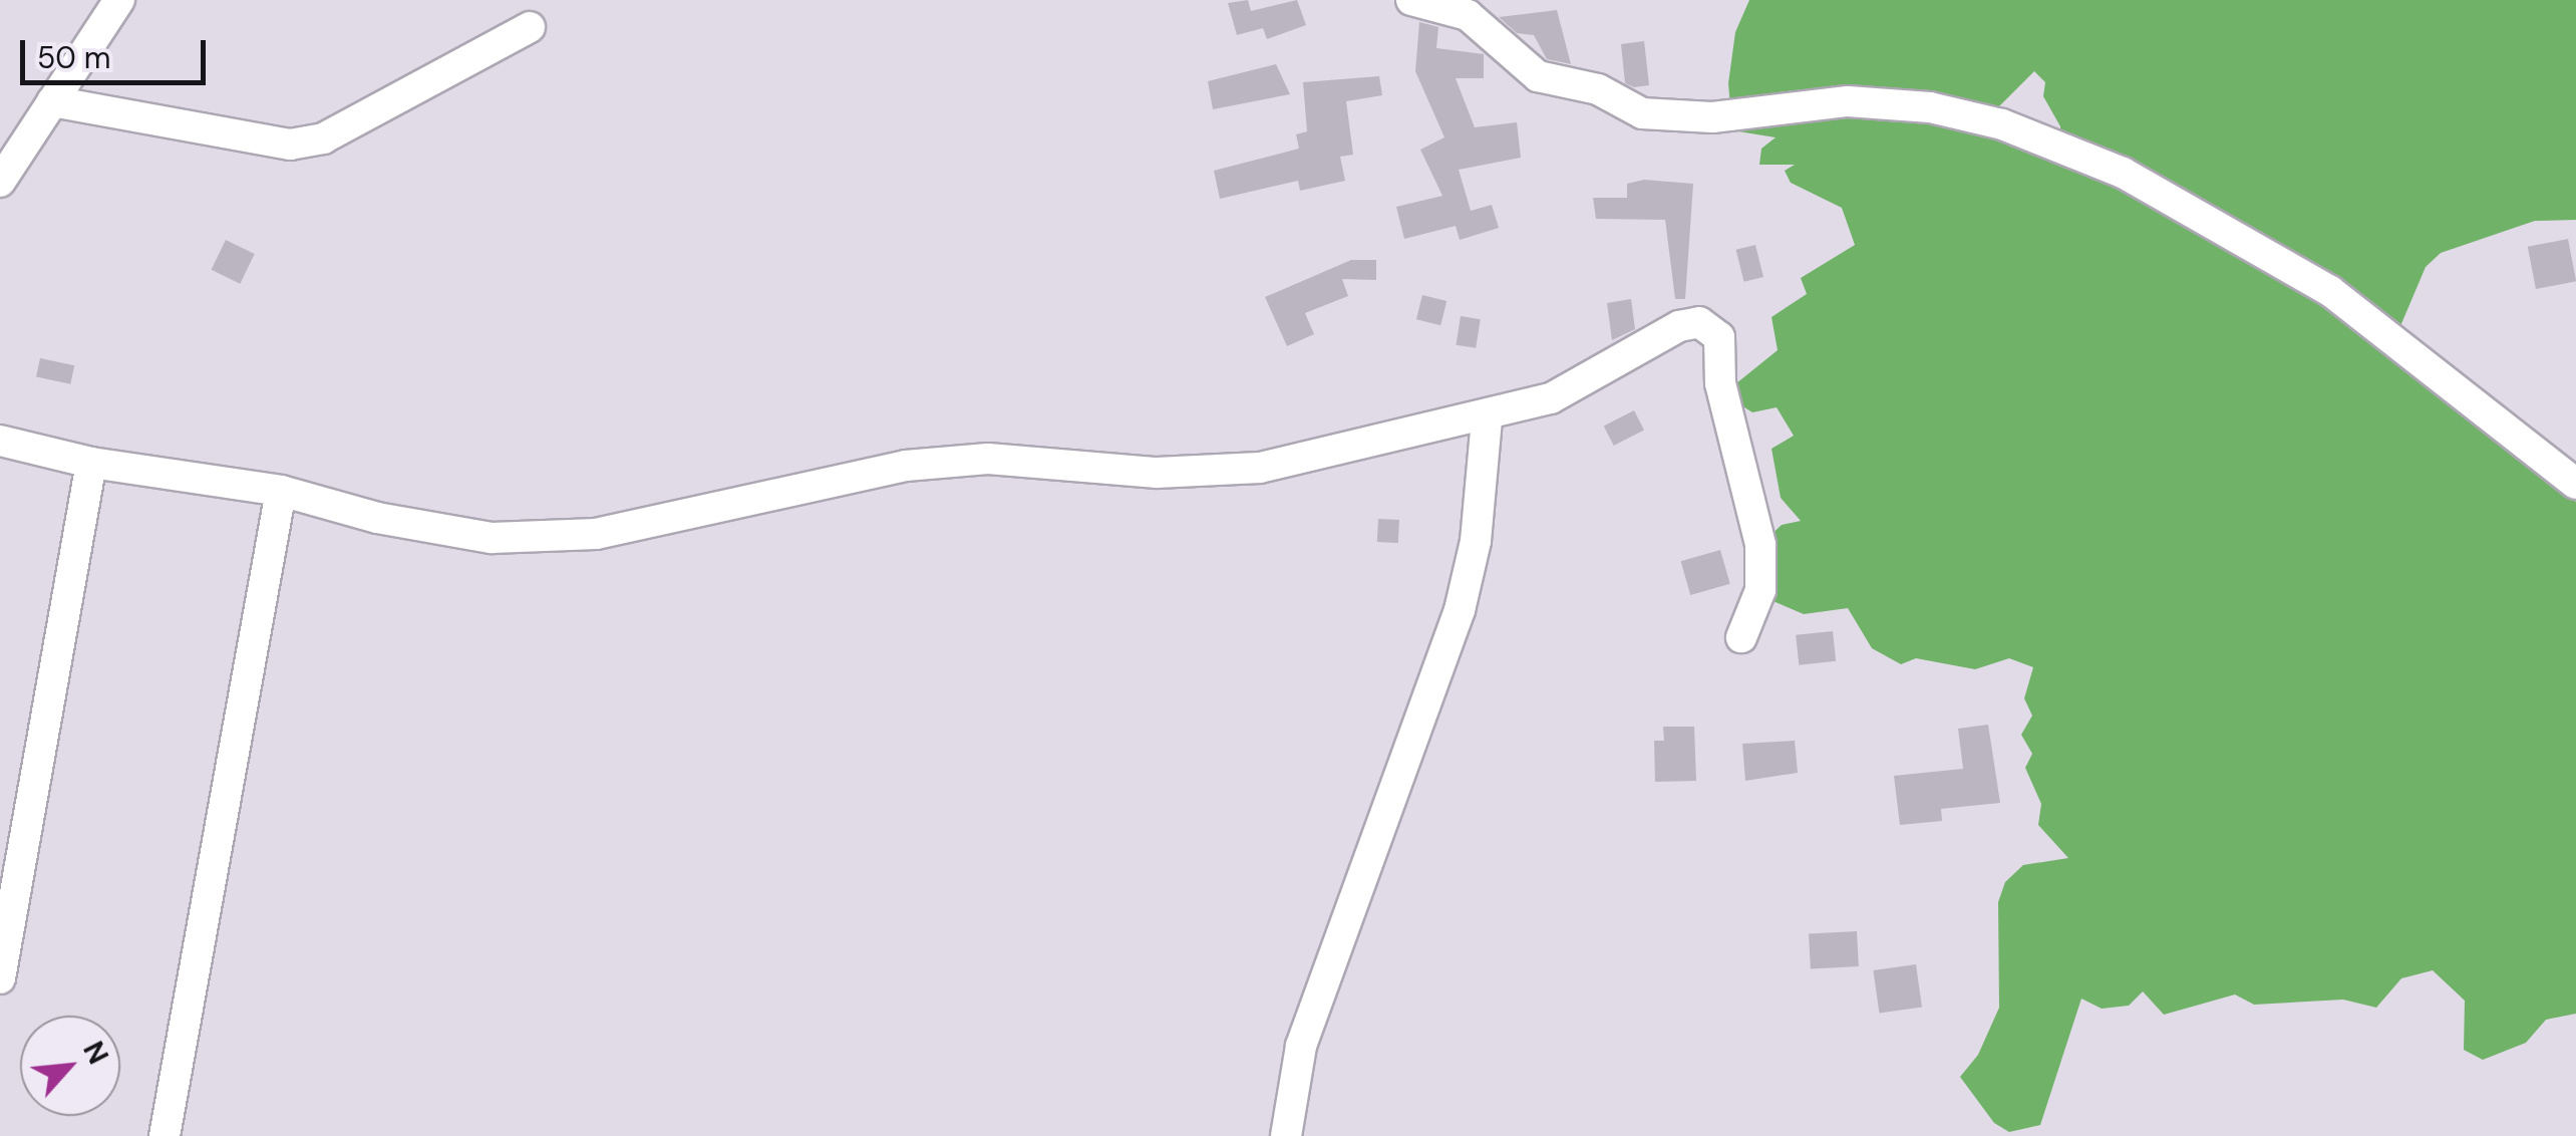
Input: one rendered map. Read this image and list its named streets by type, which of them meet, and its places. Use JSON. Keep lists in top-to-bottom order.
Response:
{
  "scale_bar": "50 m",
  "north": "top right"
}
